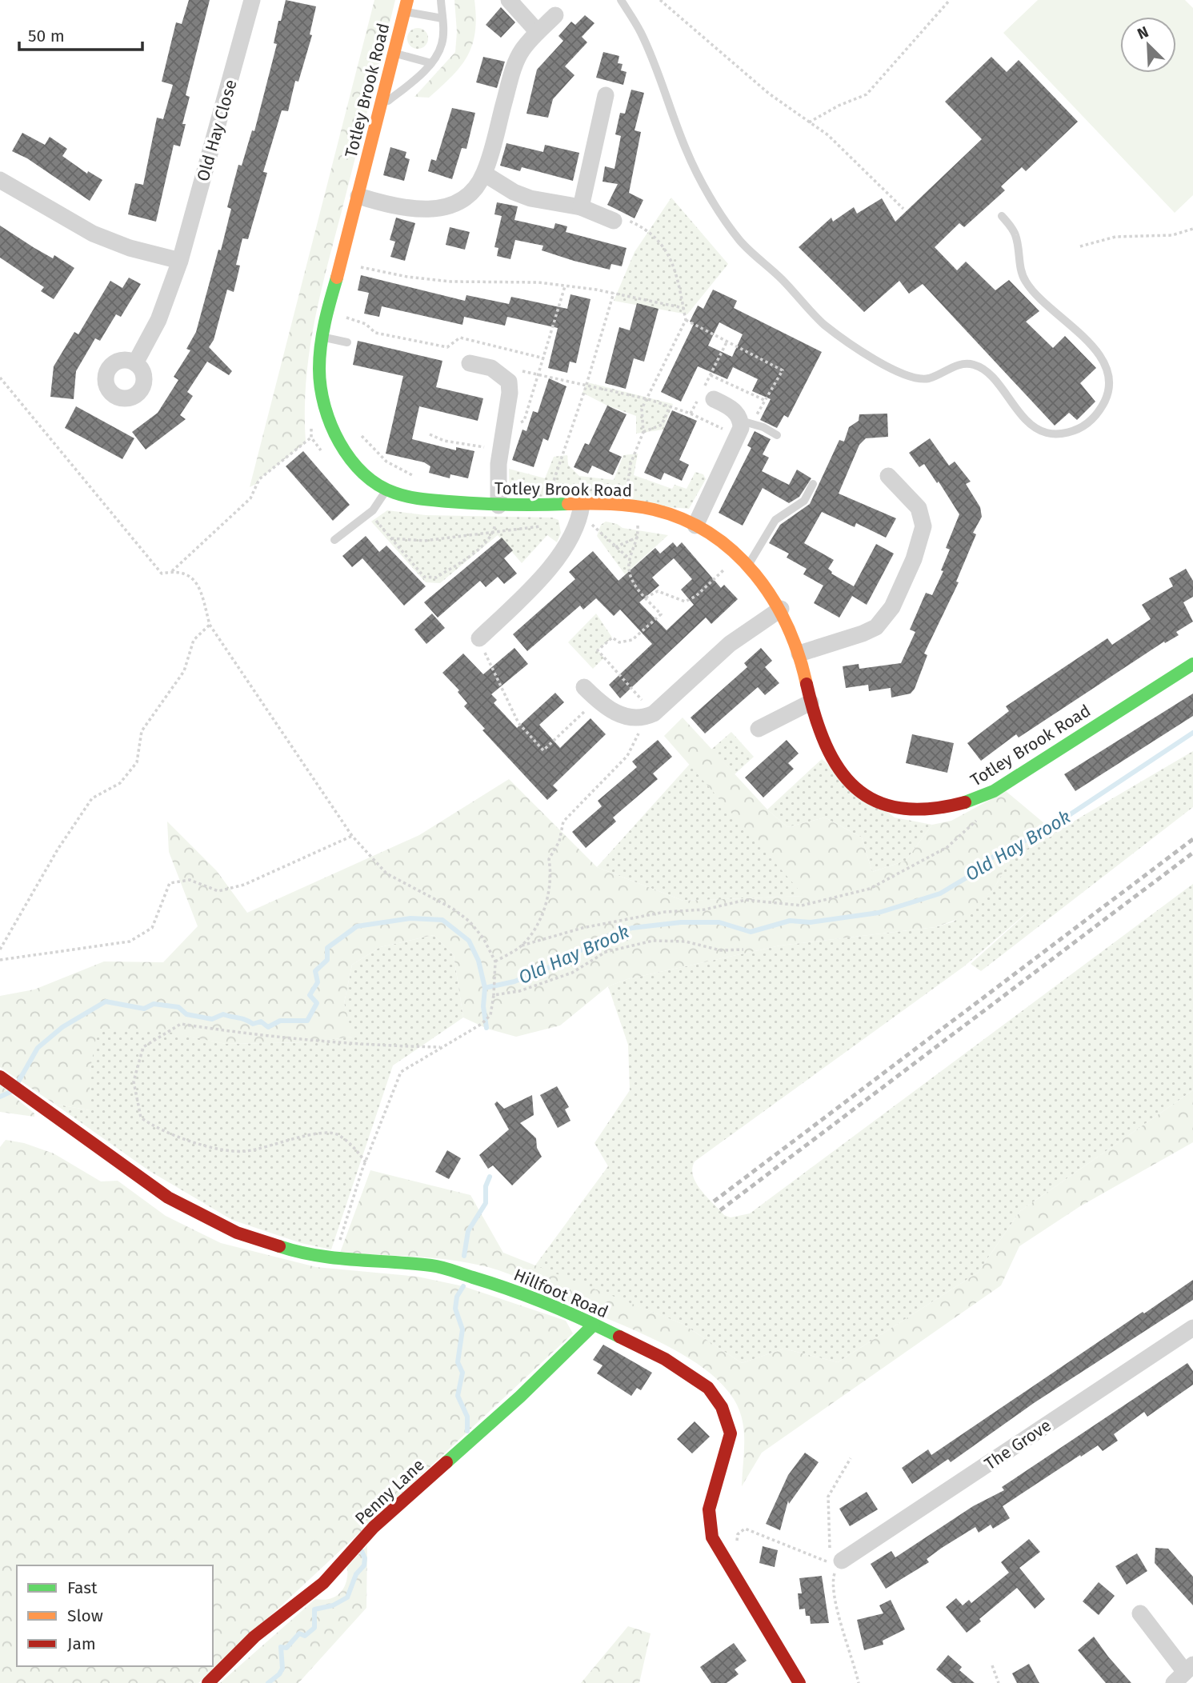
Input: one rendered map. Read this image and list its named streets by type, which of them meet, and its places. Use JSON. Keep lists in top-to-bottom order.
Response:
{
  "streets": {
    "street": [
      "Totley Brook Road",
      "Old Hay Close",
      "Hillfoot Road",
      "The Grove",
      "Penny Lane"
    ]
  },
  "crossings": [
    ["Hillfoot Road", "Penny Lane"]
  ],
  "water": ["Old Hay Brook"],
  "legend": ["Fast", "Slow", "Jam"],
  "scale_bar": "50 m",
  "north": "top left"
}
